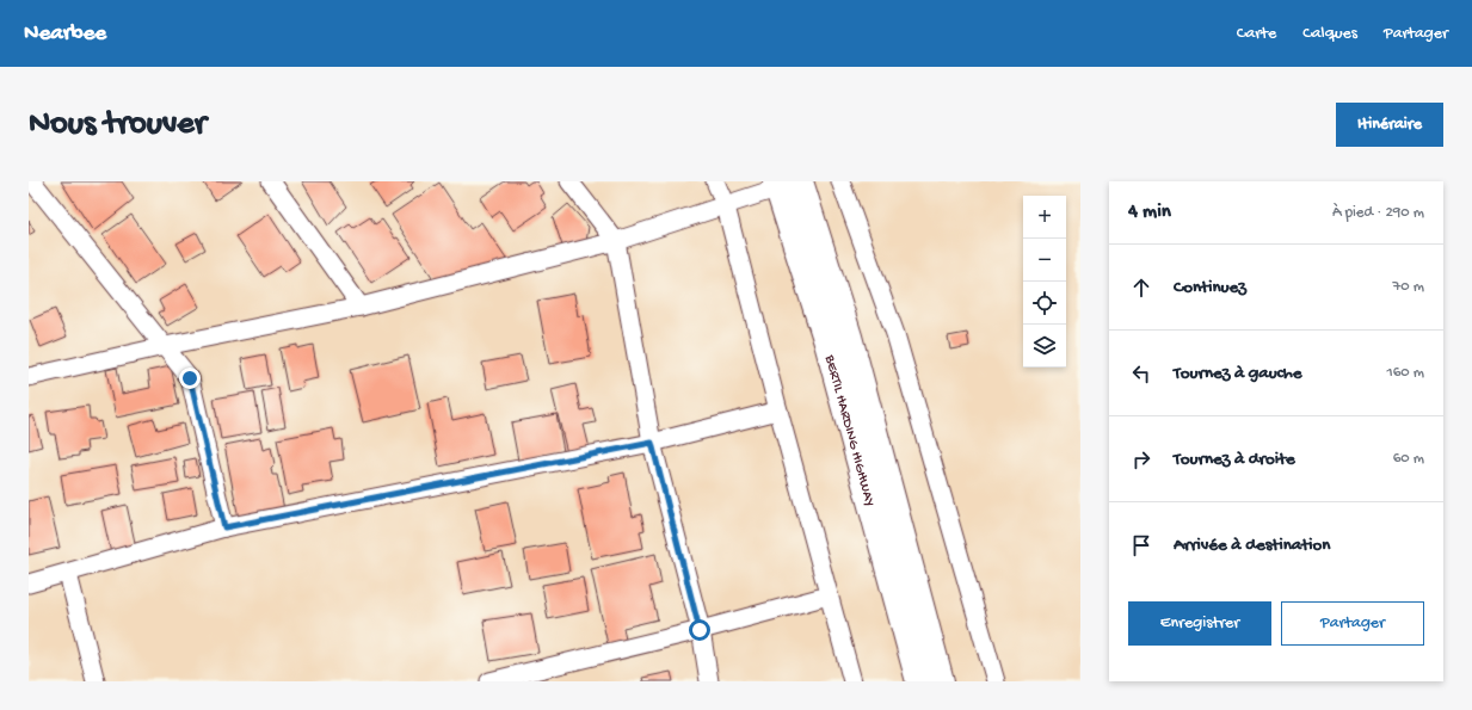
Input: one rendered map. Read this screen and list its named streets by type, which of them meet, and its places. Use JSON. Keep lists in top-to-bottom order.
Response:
{
  "streets": {
    "main road": ["BERTIL HARDING HIGHWAY"]
  },
  "page": {
    "header": "Nearbee",
    "nav": ["Carte", "Calques", "Partager"],
    "buttons": [
      "Itinéraire",
      ["Enregistrer", "Partager"]
    ],
    "title": "Nous trouver",
    "heading": ["4 min", "À pied · 290 m"],
    "map_buttons": ["+", "−"],
    "list": [
      ["Continuez", "70 m"],
      ["Tournez à gauche", "160 m"],
      ["Tournez à droite", "60 m"],
      "Arrivée à destination"
    ]
  }
}
